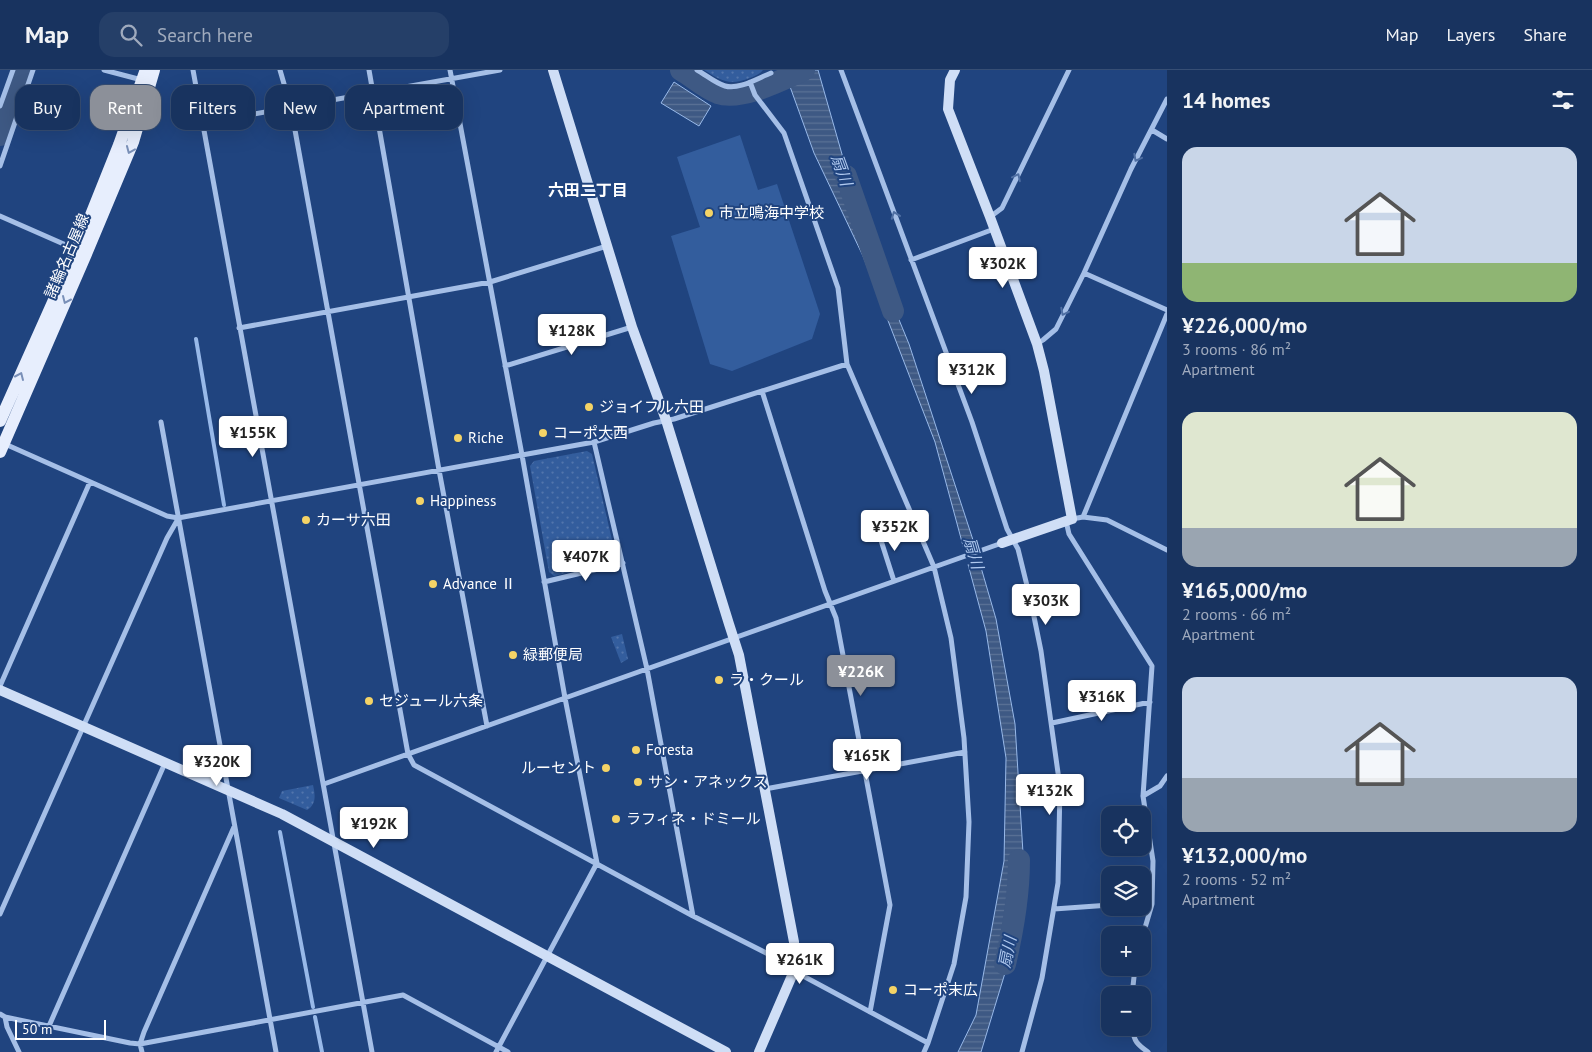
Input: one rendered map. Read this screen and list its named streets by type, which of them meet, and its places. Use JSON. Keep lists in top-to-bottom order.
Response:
{
  "streets": {
    "main road": ["諸輪名古屋線"]
  },
  "districts": ["六田二丁目"],
  "water": ["扇川"],
  "places": [
    "市立鳴海中学校",
    "ジョイフル六田",
    "コーポ大西",
    "Riche",
    "Happiness",
    "カーサ六田",
    "Advance Ⅱ",
    "緑郵便局",
    "ラ・クール",
    "セジュール六条",
    "Foresta",
    "ルーセント",
    "サン・アネックス",
    "ラフィネ・ドミール",
    "コーポ末広"
  ],
  "scale_bar": "50 m",
  "page": {
    "header": "Map",
    "search": "Search here",
    "nav": ["Map", "Layers", "Share"],
    "heading": "14 homes",
    "chip": [
      "Buy",
      "Rent",
      "Filters",
      "New",
      "Apartment"
    ],
    "list": [
      {
        "name": "¥226,000/mo",
        "note": "3 rooms · 86 m² · Apartment"
      },
      {
        "name": "¥165,000/mo",
        "note": "2 rooms · 66 m² · Apartment"
      },
      {
        "name": "¥132,000/mo",
        "note": "2 rooms · 52 m² · Apartment"
      }
    ],
    "price": [
      "¥302K",
      "¥128K",
      "¥312K",
      "¥155K",
      "¥352K",
      "¥407K",
      "¥303K",
      "¥226K",
      "¥316K",
      "¥165K",
      "¥320K",
      "¥132K",
      "¥192K",
      "¥261K"
    ],
    "map_buttons": ["+", "−"],
    "scale": "50 m"
  }
}
